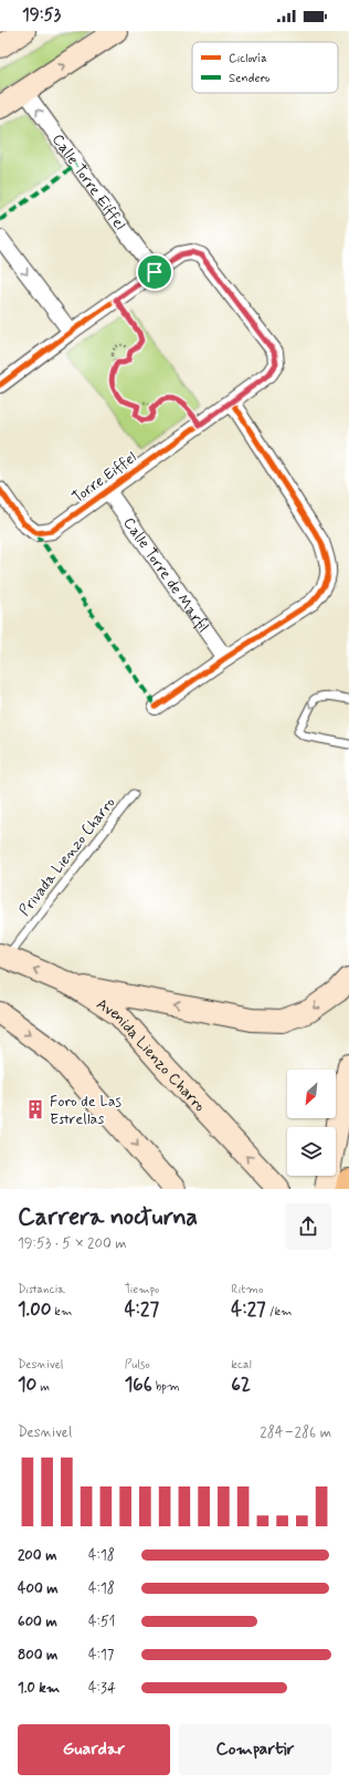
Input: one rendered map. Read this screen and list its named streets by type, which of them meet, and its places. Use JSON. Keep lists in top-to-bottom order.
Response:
{
  "streets": {
    "street": [
      "Calle Torre Eiffel",
      "Torre Eiffel",
      "Calle Torre de Marfil",
      "Avenida Lienzo Charro"
    ],
    "lane": ["Privada Lienzo Charro"]
  },
  "crossings": [
    ["Calle Torre Eiffel", "Torre Eiffel"],
    ["Torre Eiffel", "Calle Torre de Marfil"],
    ["Privada Lienzo Charro", "Avenida Lienzo Charro"]
  ],
  "places": {
    "building": ["Foro de Las Estrellas"]
  },
  "legend": ["Ciclovía", "Sendero"],
  "north": "bottom left",
  "page": {
    "status": "19:53",
    "heading": ["Carrera nocturna", "19:53 · 5 × 200 m"],
    "stats": [
      ["Distancia", "1.00 km"],
      ["Tiempo", "4:27"],
      ["Ritmo", "4:27 /km"],
      ["Desnivel", "10 m"],
      ["Pulso", "166 bpm"],
      ["kcal", "62"]
    ],
    "chart": ["Desnivel", "284–286 m"],
    "list": [
      {
        "name": "200 m",
        "note": "4:18"
      },
      {
        "name": "400 m",
        "note": "4:18"
      },
      {
        "name": "600 m",
        "note": "4:51"
      },
      {
        "name": "800 m",
        "note": "4:17"
      },
      {
        "name": "1.0 km",
        "note": "4:34"
      }
    ],
    "buttons": ["Guardar", "Compartir"]
  }
}
